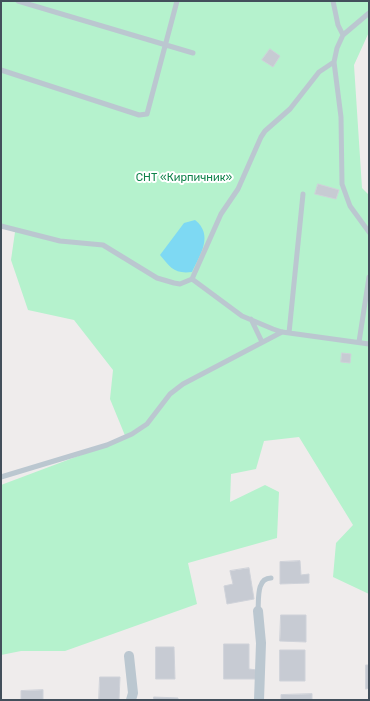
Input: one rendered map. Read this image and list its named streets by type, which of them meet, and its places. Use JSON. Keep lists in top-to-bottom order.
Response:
{
  "parks": ["СНТ «Кирпичник»"]
}
